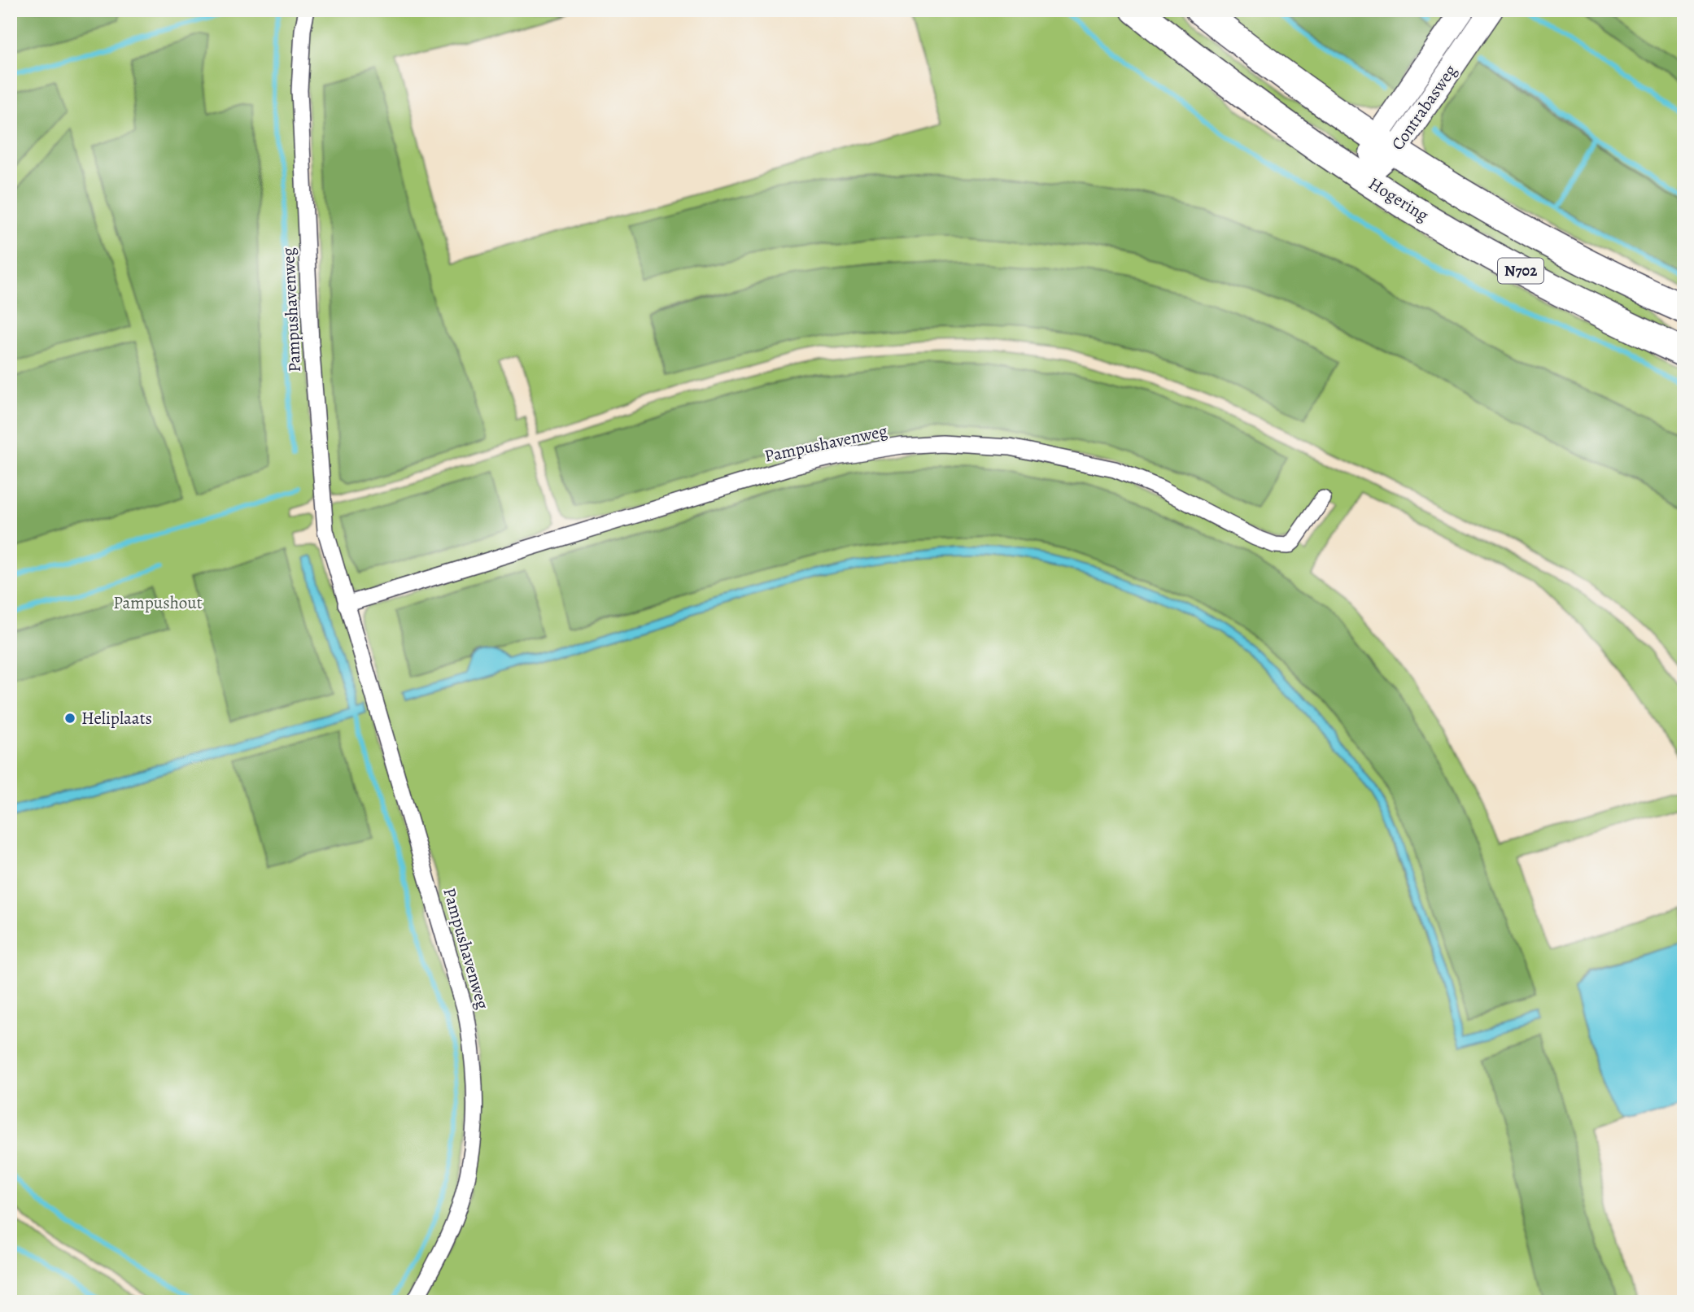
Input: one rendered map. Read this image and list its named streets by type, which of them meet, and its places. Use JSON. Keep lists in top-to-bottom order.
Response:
{
  "streets": {
    "highway": ["Hogering", "N702"],
    "street": ["Contrabasweg", "Pampushavenweg"]
  },
  "crossings": [
    ["Contrabasweg", "Hogering"],
    ["Contrabasweg", "N702"]
  ],
  "parks": ["Pampushout"],
  "places": ["Heliplaats"]
}
